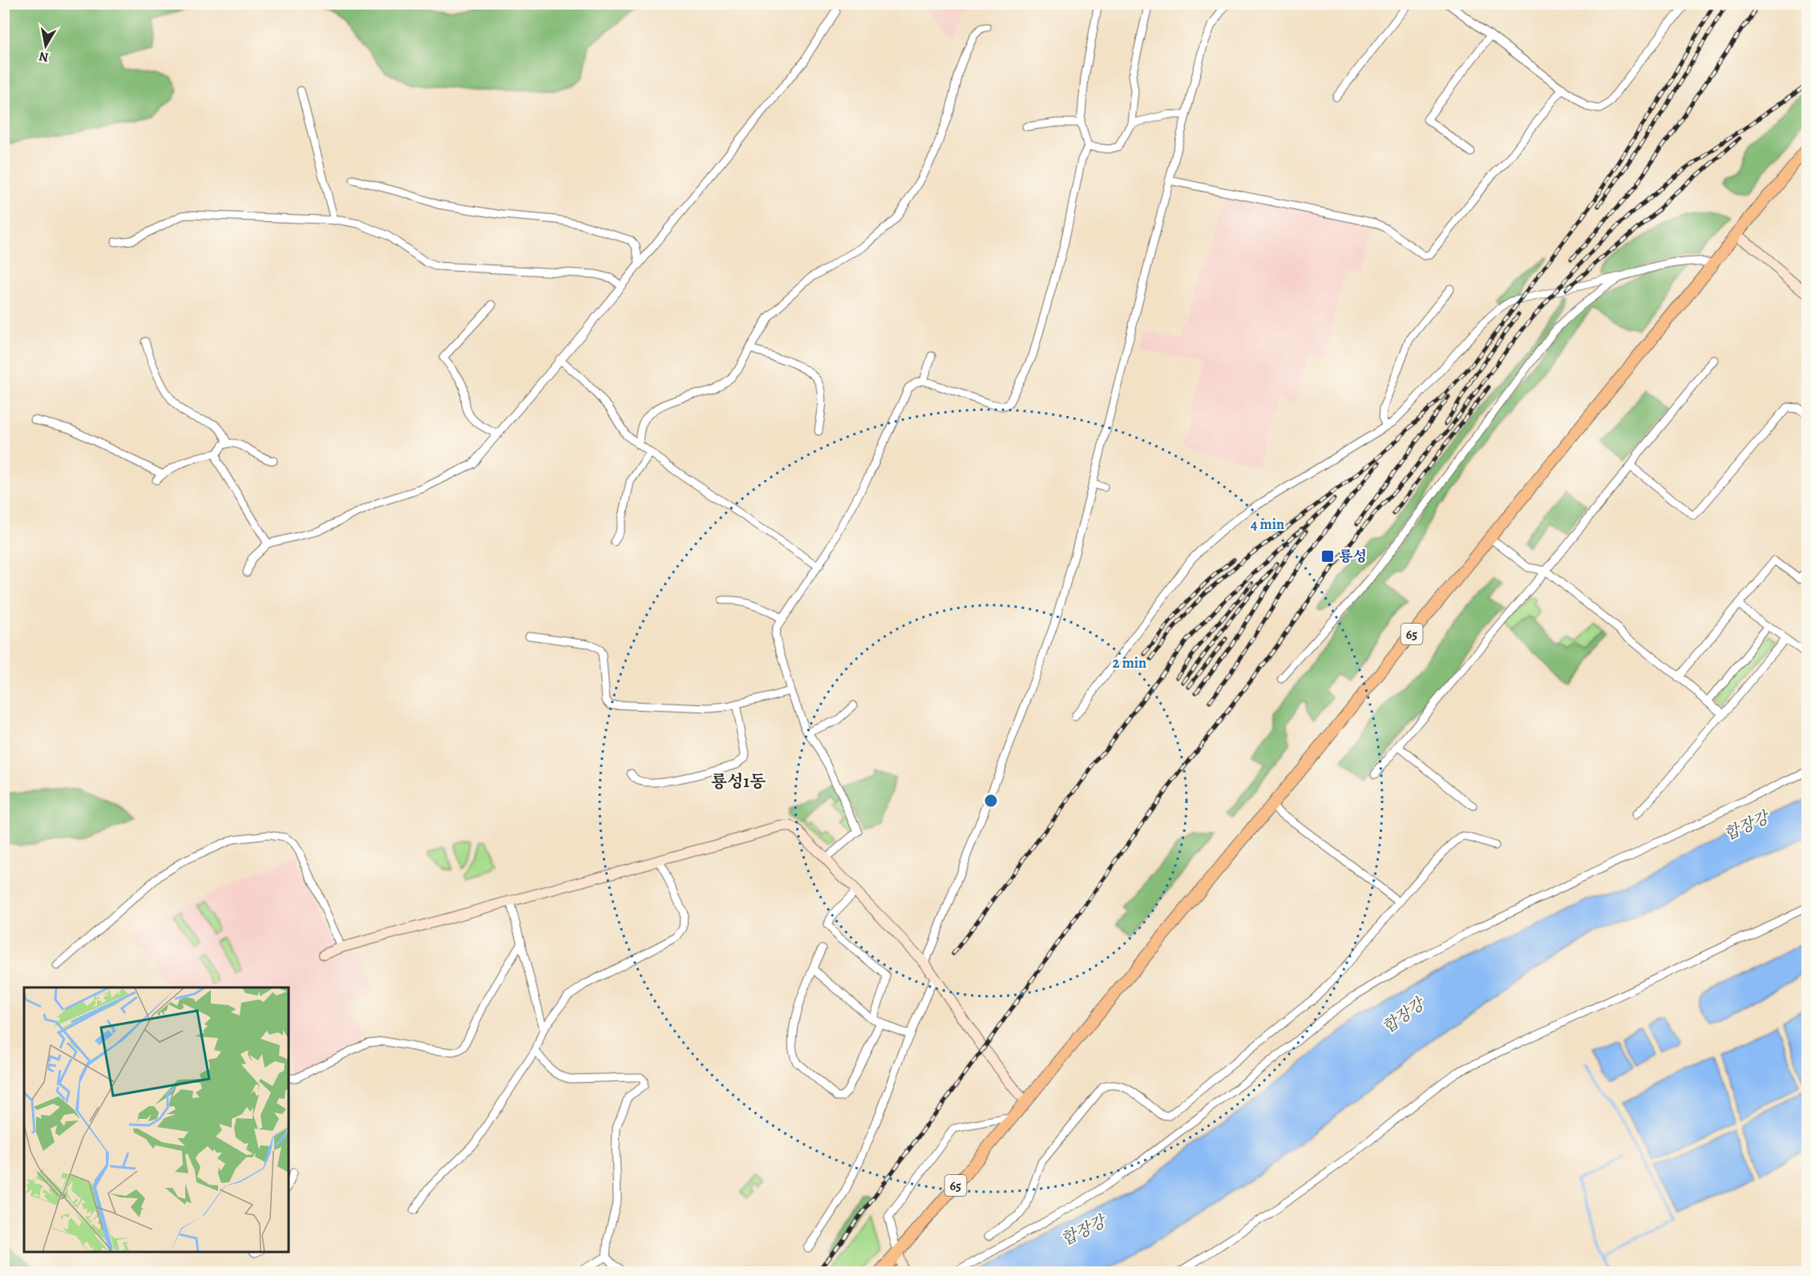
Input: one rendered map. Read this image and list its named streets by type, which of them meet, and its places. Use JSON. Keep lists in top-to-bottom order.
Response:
{
  "streets": {
    "main road": ["65"]
  },
  "districts": ["룡성1동"],
  "water": ["합장강"],
  "places": {
    "transit": ["룡성"]
  },
  "north": "bottom",
  "rings": ["4 min", "2 min"]
}
